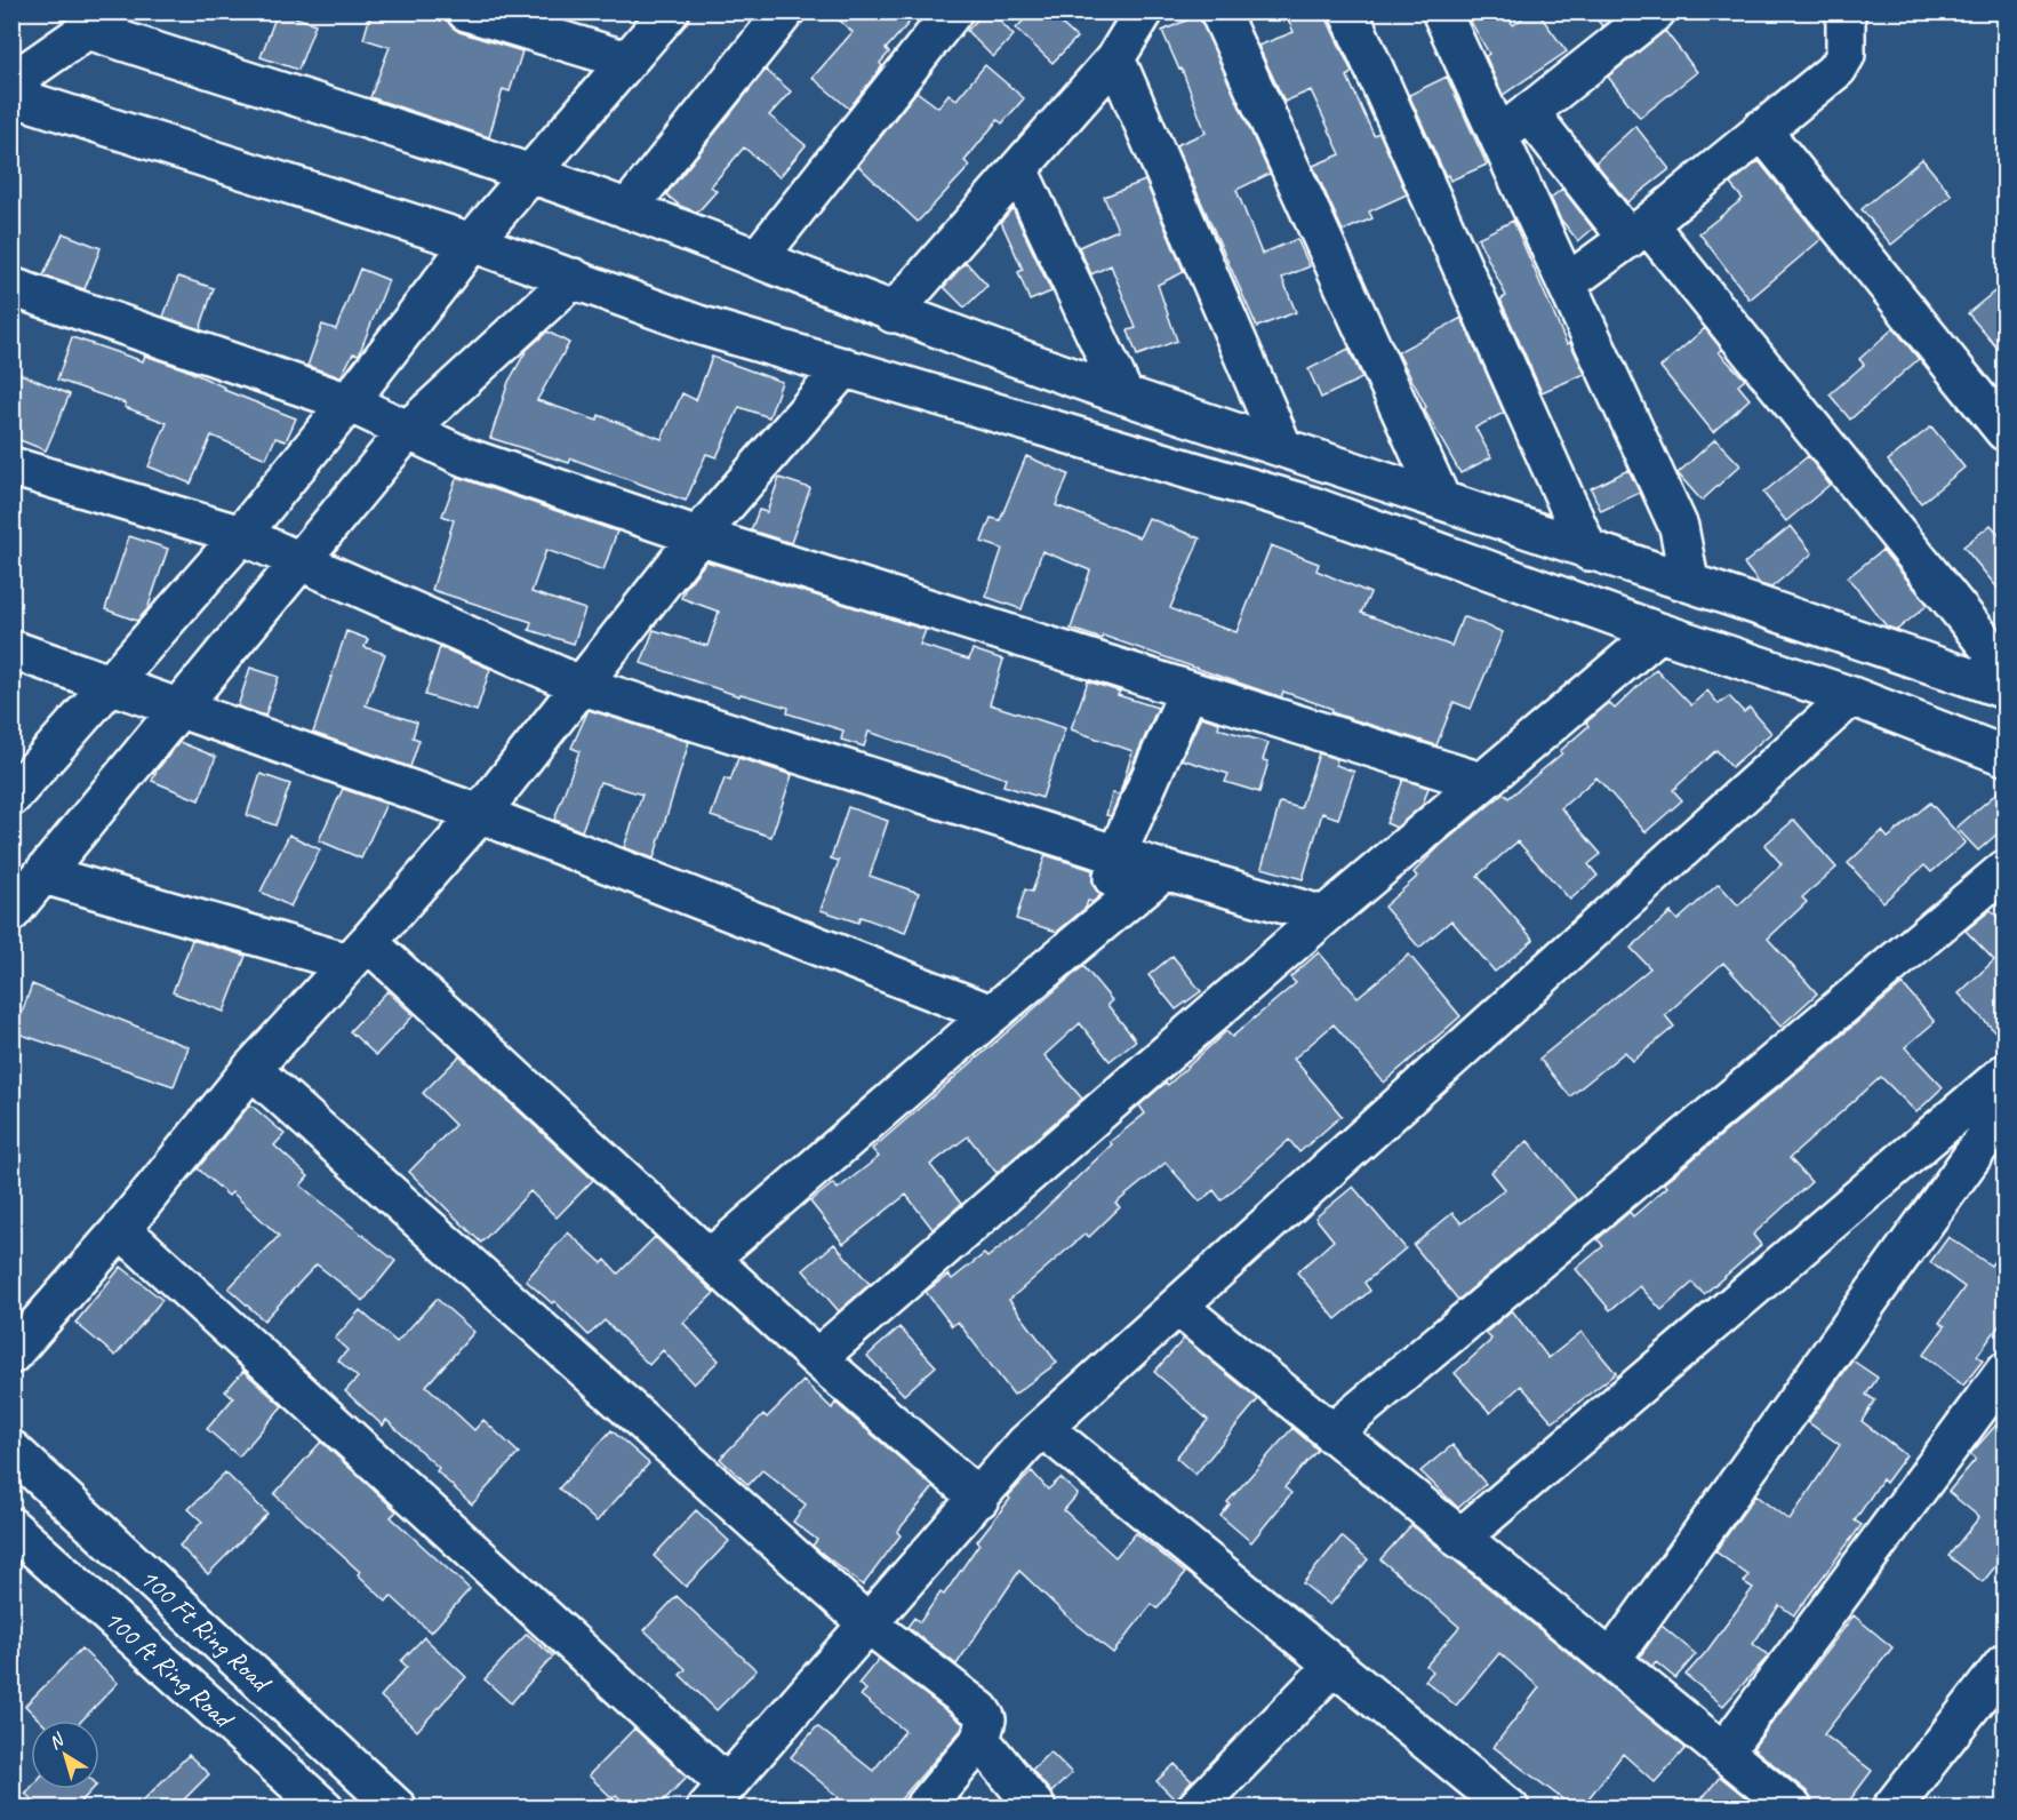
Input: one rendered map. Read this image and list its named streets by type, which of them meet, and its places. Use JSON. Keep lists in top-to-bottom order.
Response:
{
  "streets": {
    "street": ["100 Ft Ring Road", "100 ft Ring Road"]
  },
  "north": "top left"
}
